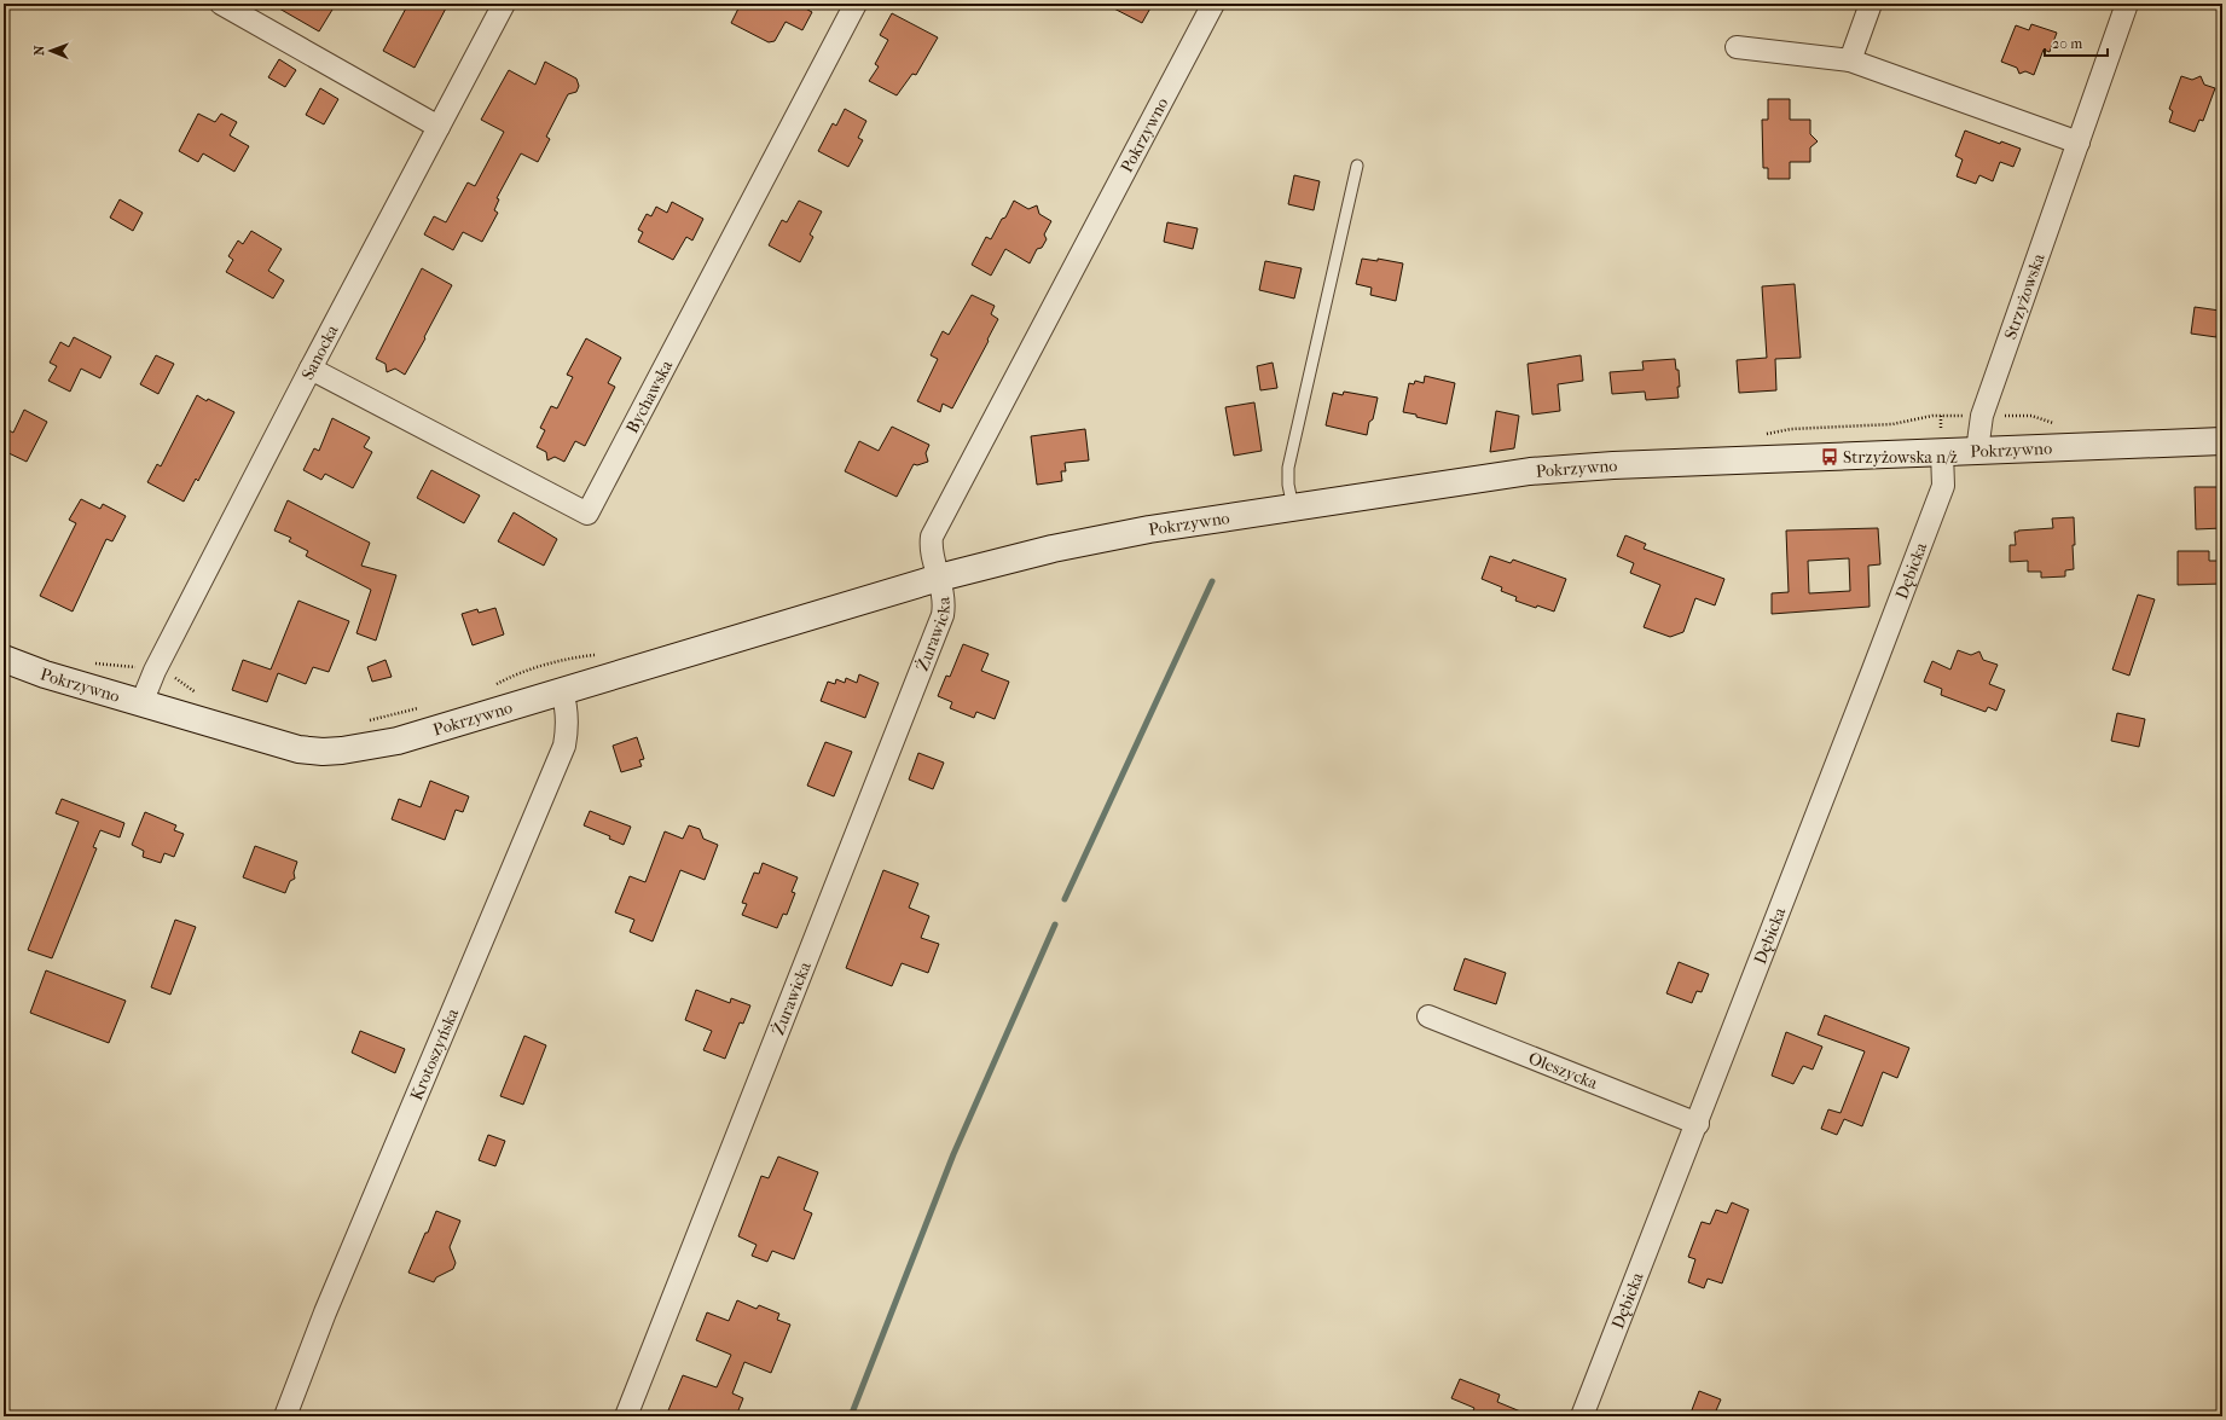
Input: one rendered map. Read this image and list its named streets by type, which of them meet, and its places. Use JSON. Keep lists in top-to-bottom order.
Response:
{
  "streets": {
    "street": [
      "Pokrzywno",
      "Strzyżowska",
      "Sanocka",
      "Bychawska",
      "Dębicka",
      "Żurawicka",
      "Krotoszyńska",
      "Oleszycka"
    ]
  },
  "crossings": [
    ["Pokrzywno", "Strzyżowska"],
    ["Pokrzywno", "Sanocka"],
    ["Pokrzywno", "Dębicka"],
    ["Pokrzywno", "Żurawicka"],
    ["Pokrzywno", "Krotoszyńska"],
    ["Sanocka", "Bychawska"],
    ["Dębicka", "Oleszycka"]
  ],
  "places": {
    "bus stop": ["Strzyżowska n/ż"]
  },
  "scale_bar": "20 m",
  "north": "left"
}
